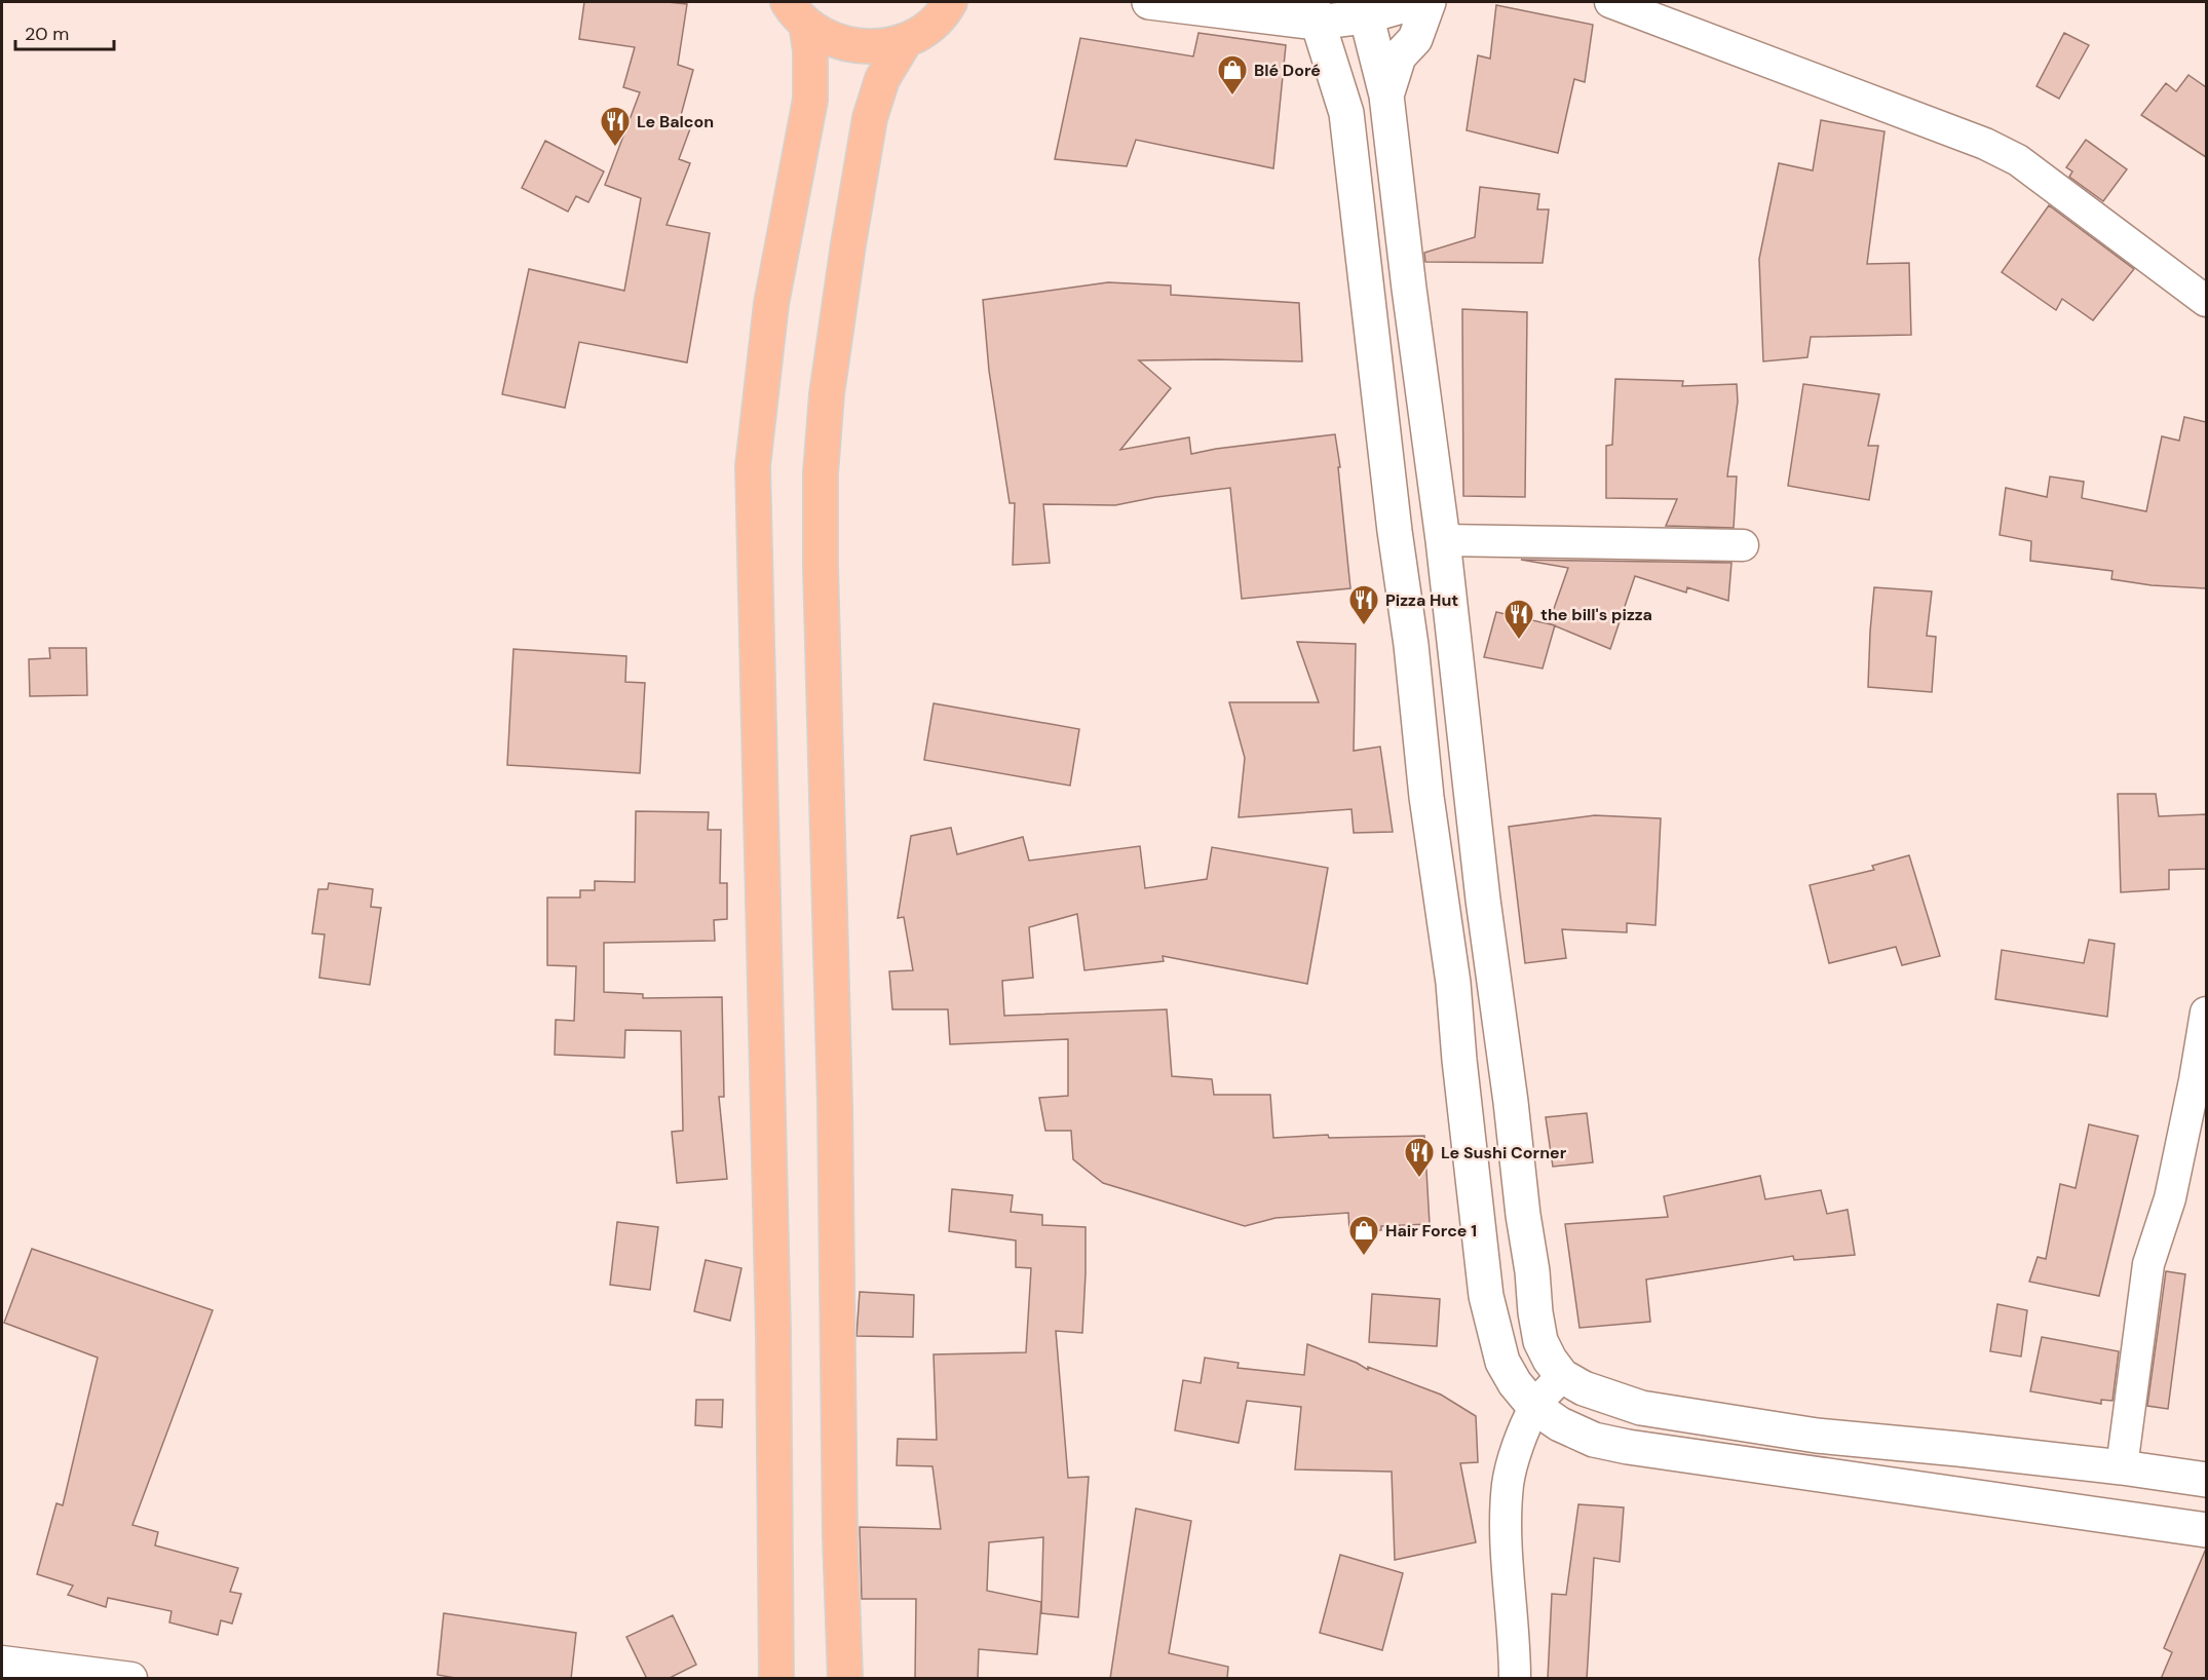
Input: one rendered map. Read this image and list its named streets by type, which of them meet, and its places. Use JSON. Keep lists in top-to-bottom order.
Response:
{
  "places": {
    "shop": ["Blé Doré", "Hair Force 1"],
    "restaurant": [
      "Le Balcon",
      "Pizza Hut",
      "the bill's pizza",
      "Le Sushi Corner"
    ]
  },
  "scale_bar": "20 m"
}
